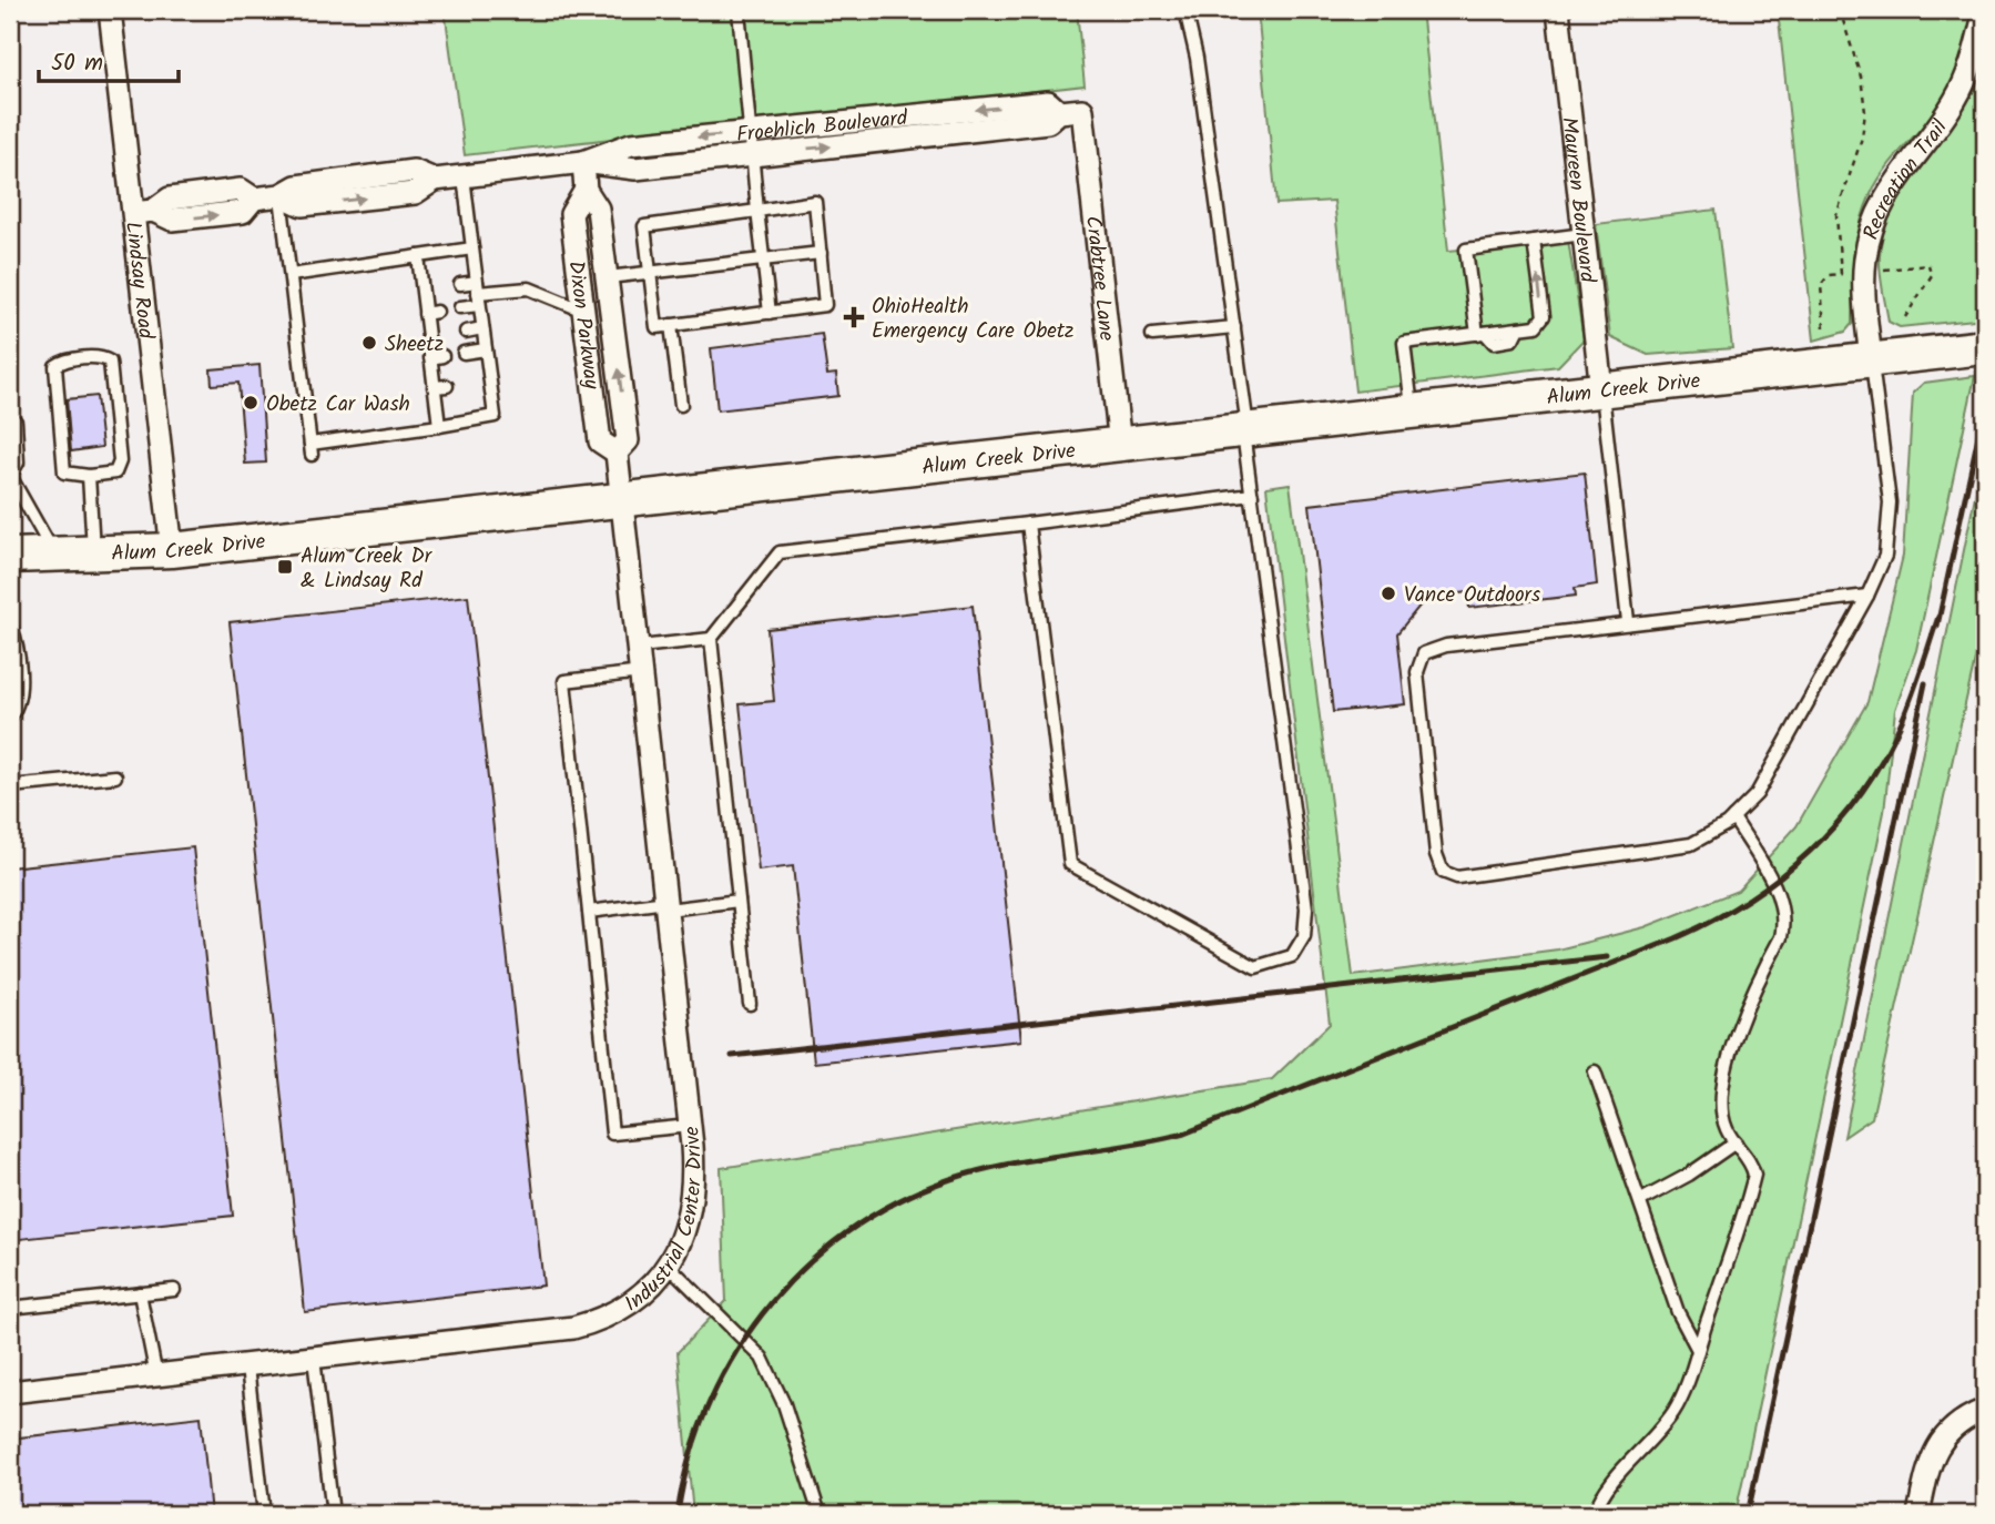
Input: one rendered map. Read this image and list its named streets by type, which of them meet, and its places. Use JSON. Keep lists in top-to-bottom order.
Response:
{
  "streets": {
    "main road": ["Alum Creek Drive"],
    "street": [
      "Froehlich Boulevard",
      "Recreation Trail",
      "Maureen Boulevard",
      "Crabtree Lane",
      "Lindsay Road",
      "Dixon Parkway",
      "Industrial Center Drive"
    ]
  },
  "crossings": [
    ["Froehlich Boulevard", "Crabtree Lane"],
    ["Froehlich Boulevard", "Lindsay Road"],
    ["Froehlich Boulevard", "Dixon Parkway"],
    ["Recreation Trail", "Alum Creek Drive"],
    ["Maureen Boulevard", "Alum Creek Drive"],
    ["Crabtree Lane", "Alum Creek Drive"],
    ["Lindsay Road", "Alum Creek Drive"],
    ["Dixon Parkway", "Alum Creek Drive"],
    ["Dixon Parkway", "Industrial Center Drive"],
    ["Alum Creek Drive", "Industrial Center Drive"]
  ],
  "places": {
    "health": ["OhioHealth Emergency Care Obetz"],
    "other": ["Sheetz", "Obetz Car Wash", "Vance Outdoors"],
    "transit": ["Alum Creek Dr & Lindsay Rd"]
  },
  "scale_bar": "50 m"
}
